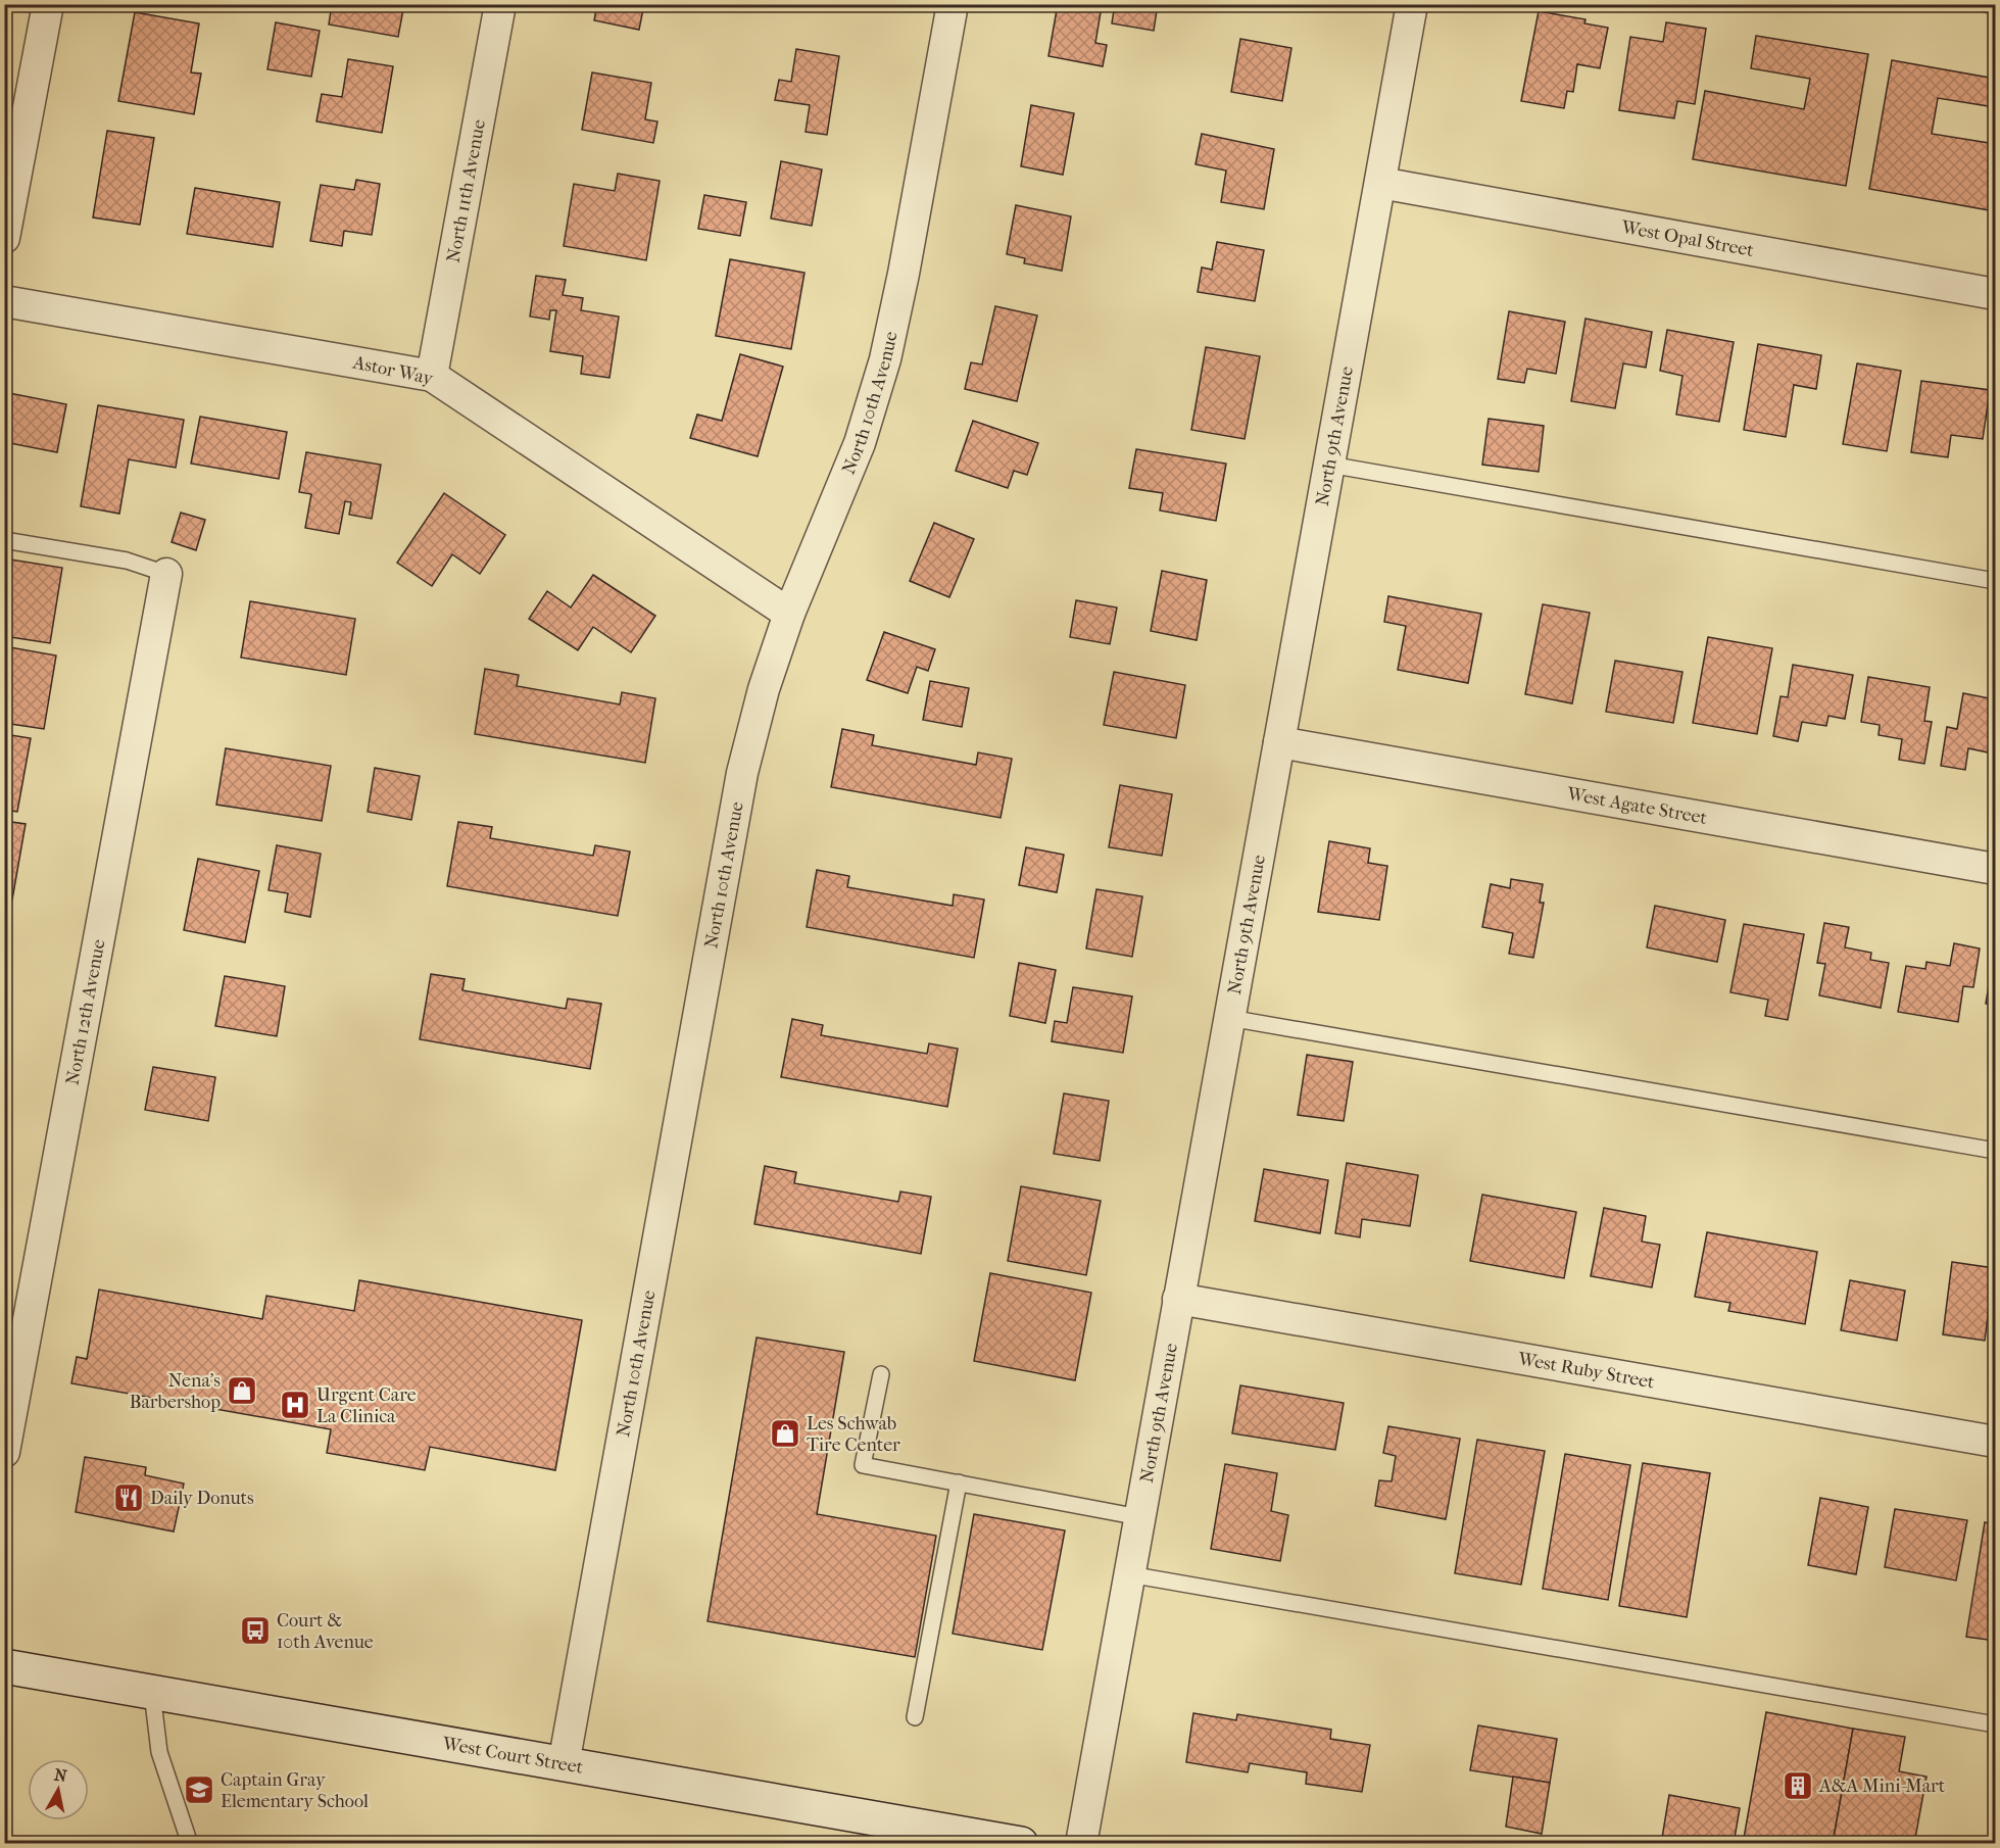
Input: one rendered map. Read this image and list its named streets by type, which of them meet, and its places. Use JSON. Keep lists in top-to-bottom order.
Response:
{
  "streets": {
    "main road": ["West Court Street"],
    "street": [
      "North 11th Avenue",
      "West Opal Street",
      "Astor Way",
      "North 10th Avenue",
      "North 9th Avenue",
      "West Agate Street",
      "North 12th Avenue",
      "West Ruby Street"
    ]
  },
  "crossings": [
    ["North 11th Avenue", "Astor Way"],
    ["West Opal Street", "North 9th Avenue"],
    ["Astor Way", "North 10th Avenue"],
    ["North 10th Avenue", "West Court Street"],
    ["North 9th Avenue", "West Agate Street"],
    ["North 9th Avenue", "West Ruby Street"]
  ],
  "places": {
    "shop": ["Nena's Barbershop", "Les Schwab Tire Center"],
    "hospital": ["Urgent Care La Clinica"],
    "restaurant": ["Daily Donuts"],
    "bus stop": ["Court & 10th Avenue"],
    "building": ["A&A Mini-Mart"],
    "school or university": ["Captain Gray Elementary School"]
  },
  "north": "top"
}
